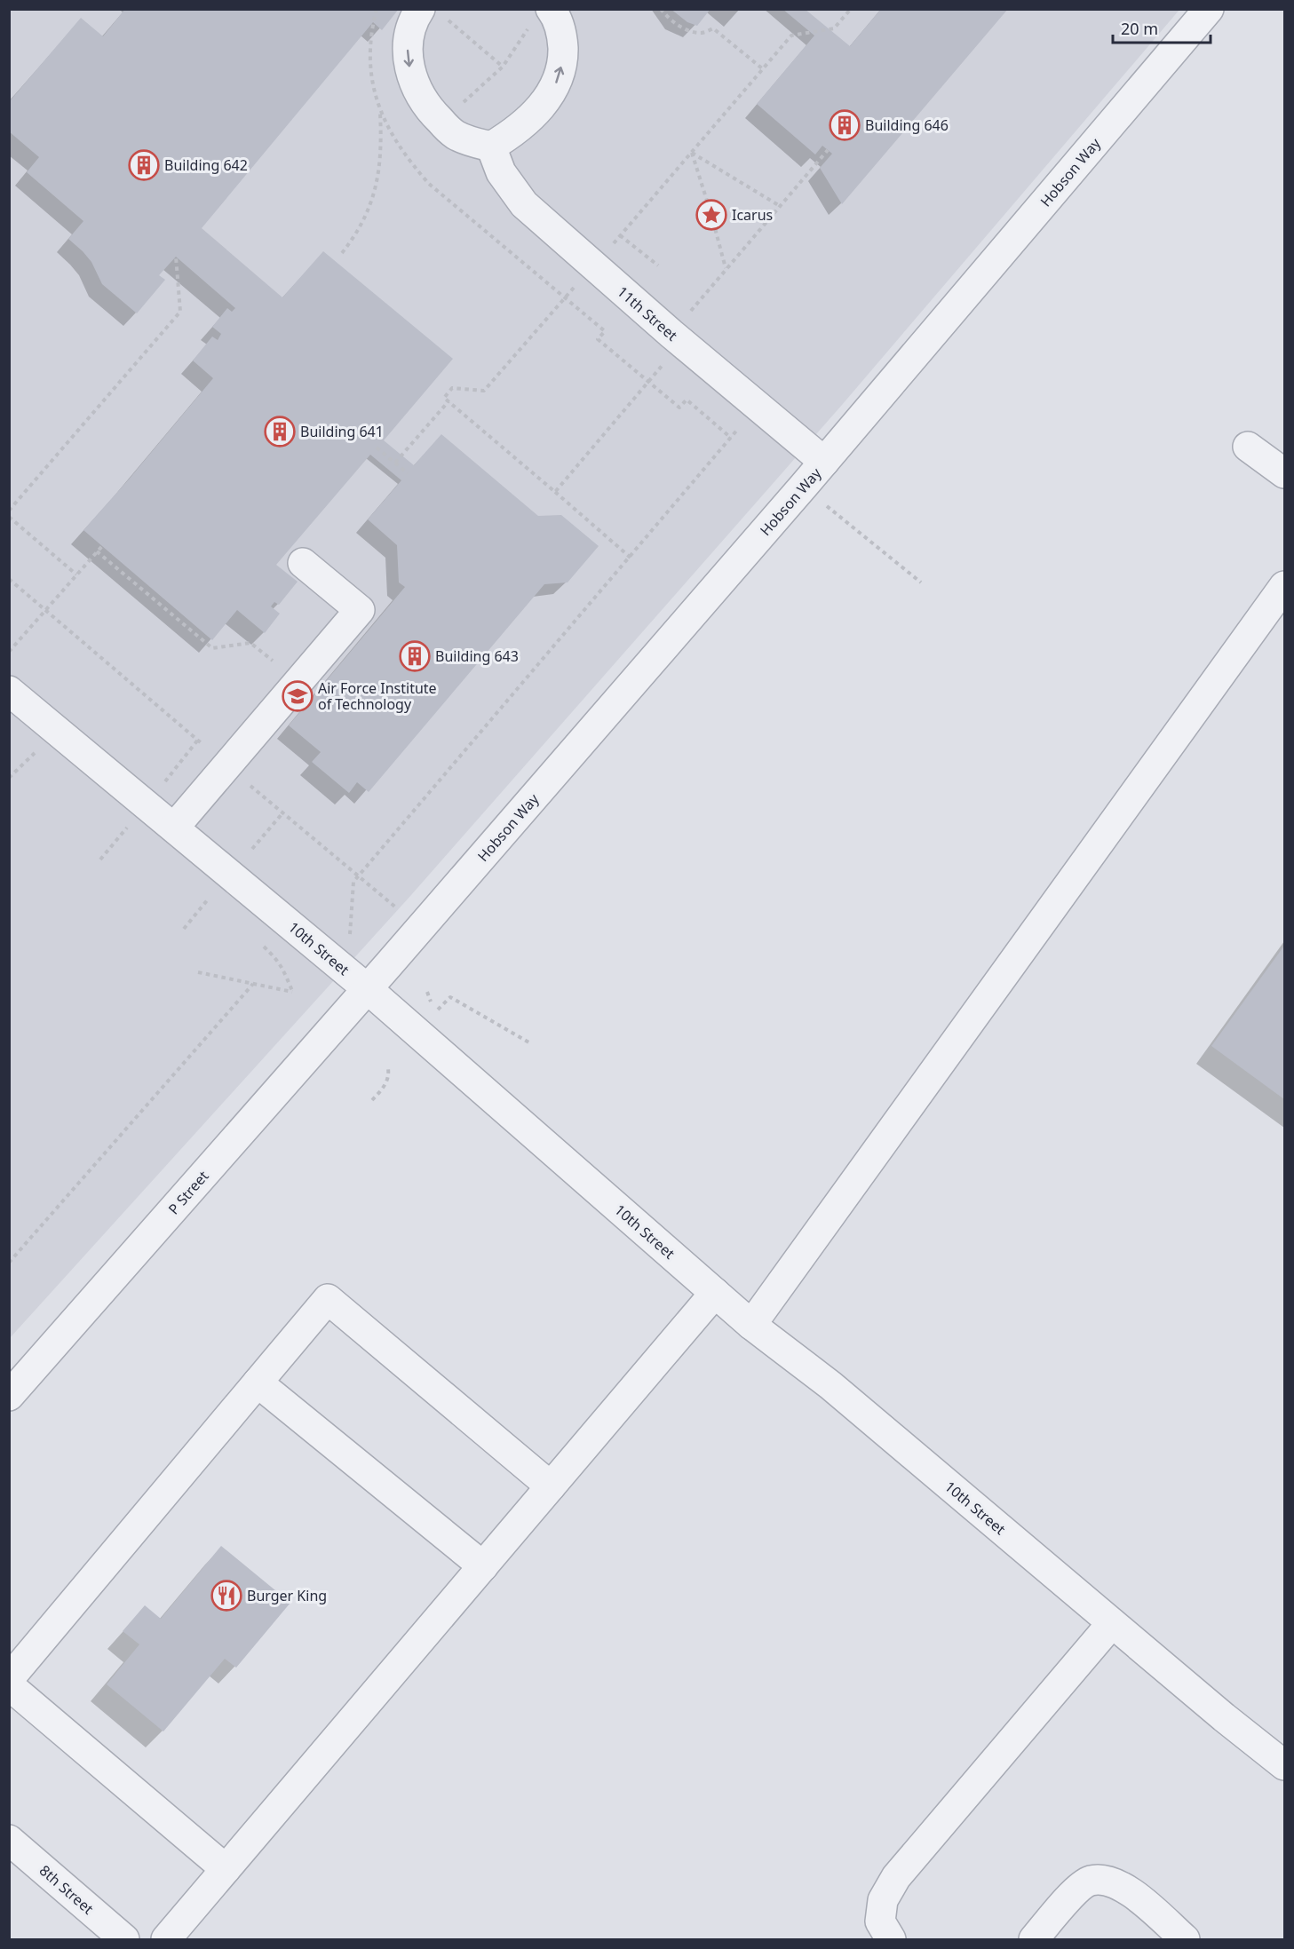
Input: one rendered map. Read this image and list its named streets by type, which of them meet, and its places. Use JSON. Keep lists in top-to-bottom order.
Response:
{
  "streets": {
    "street": [
      "Hobson Way",
      "11th Street",
      "10th Street",
      "P Street",
      "8th Street"
    ]
  },
  "crossings": [
    ["Hobson Way", "11th Street"],
    ["Hobson Way", "10th Street"],
    ["Hobson Way", "P Street"],
    ["10th Street", "P Street"]
  ],
  "places": {
    "building": [
      "Building 646",
      "Building 642",
      "Building 641",
      "Building 643"
    ],
    "place": ["Icarus"],
    "school or university": ["Air Force Institute of Technology"],
    "restaurant": ["Burger King"]
  },
  "scale_bar": "20 m"
}
